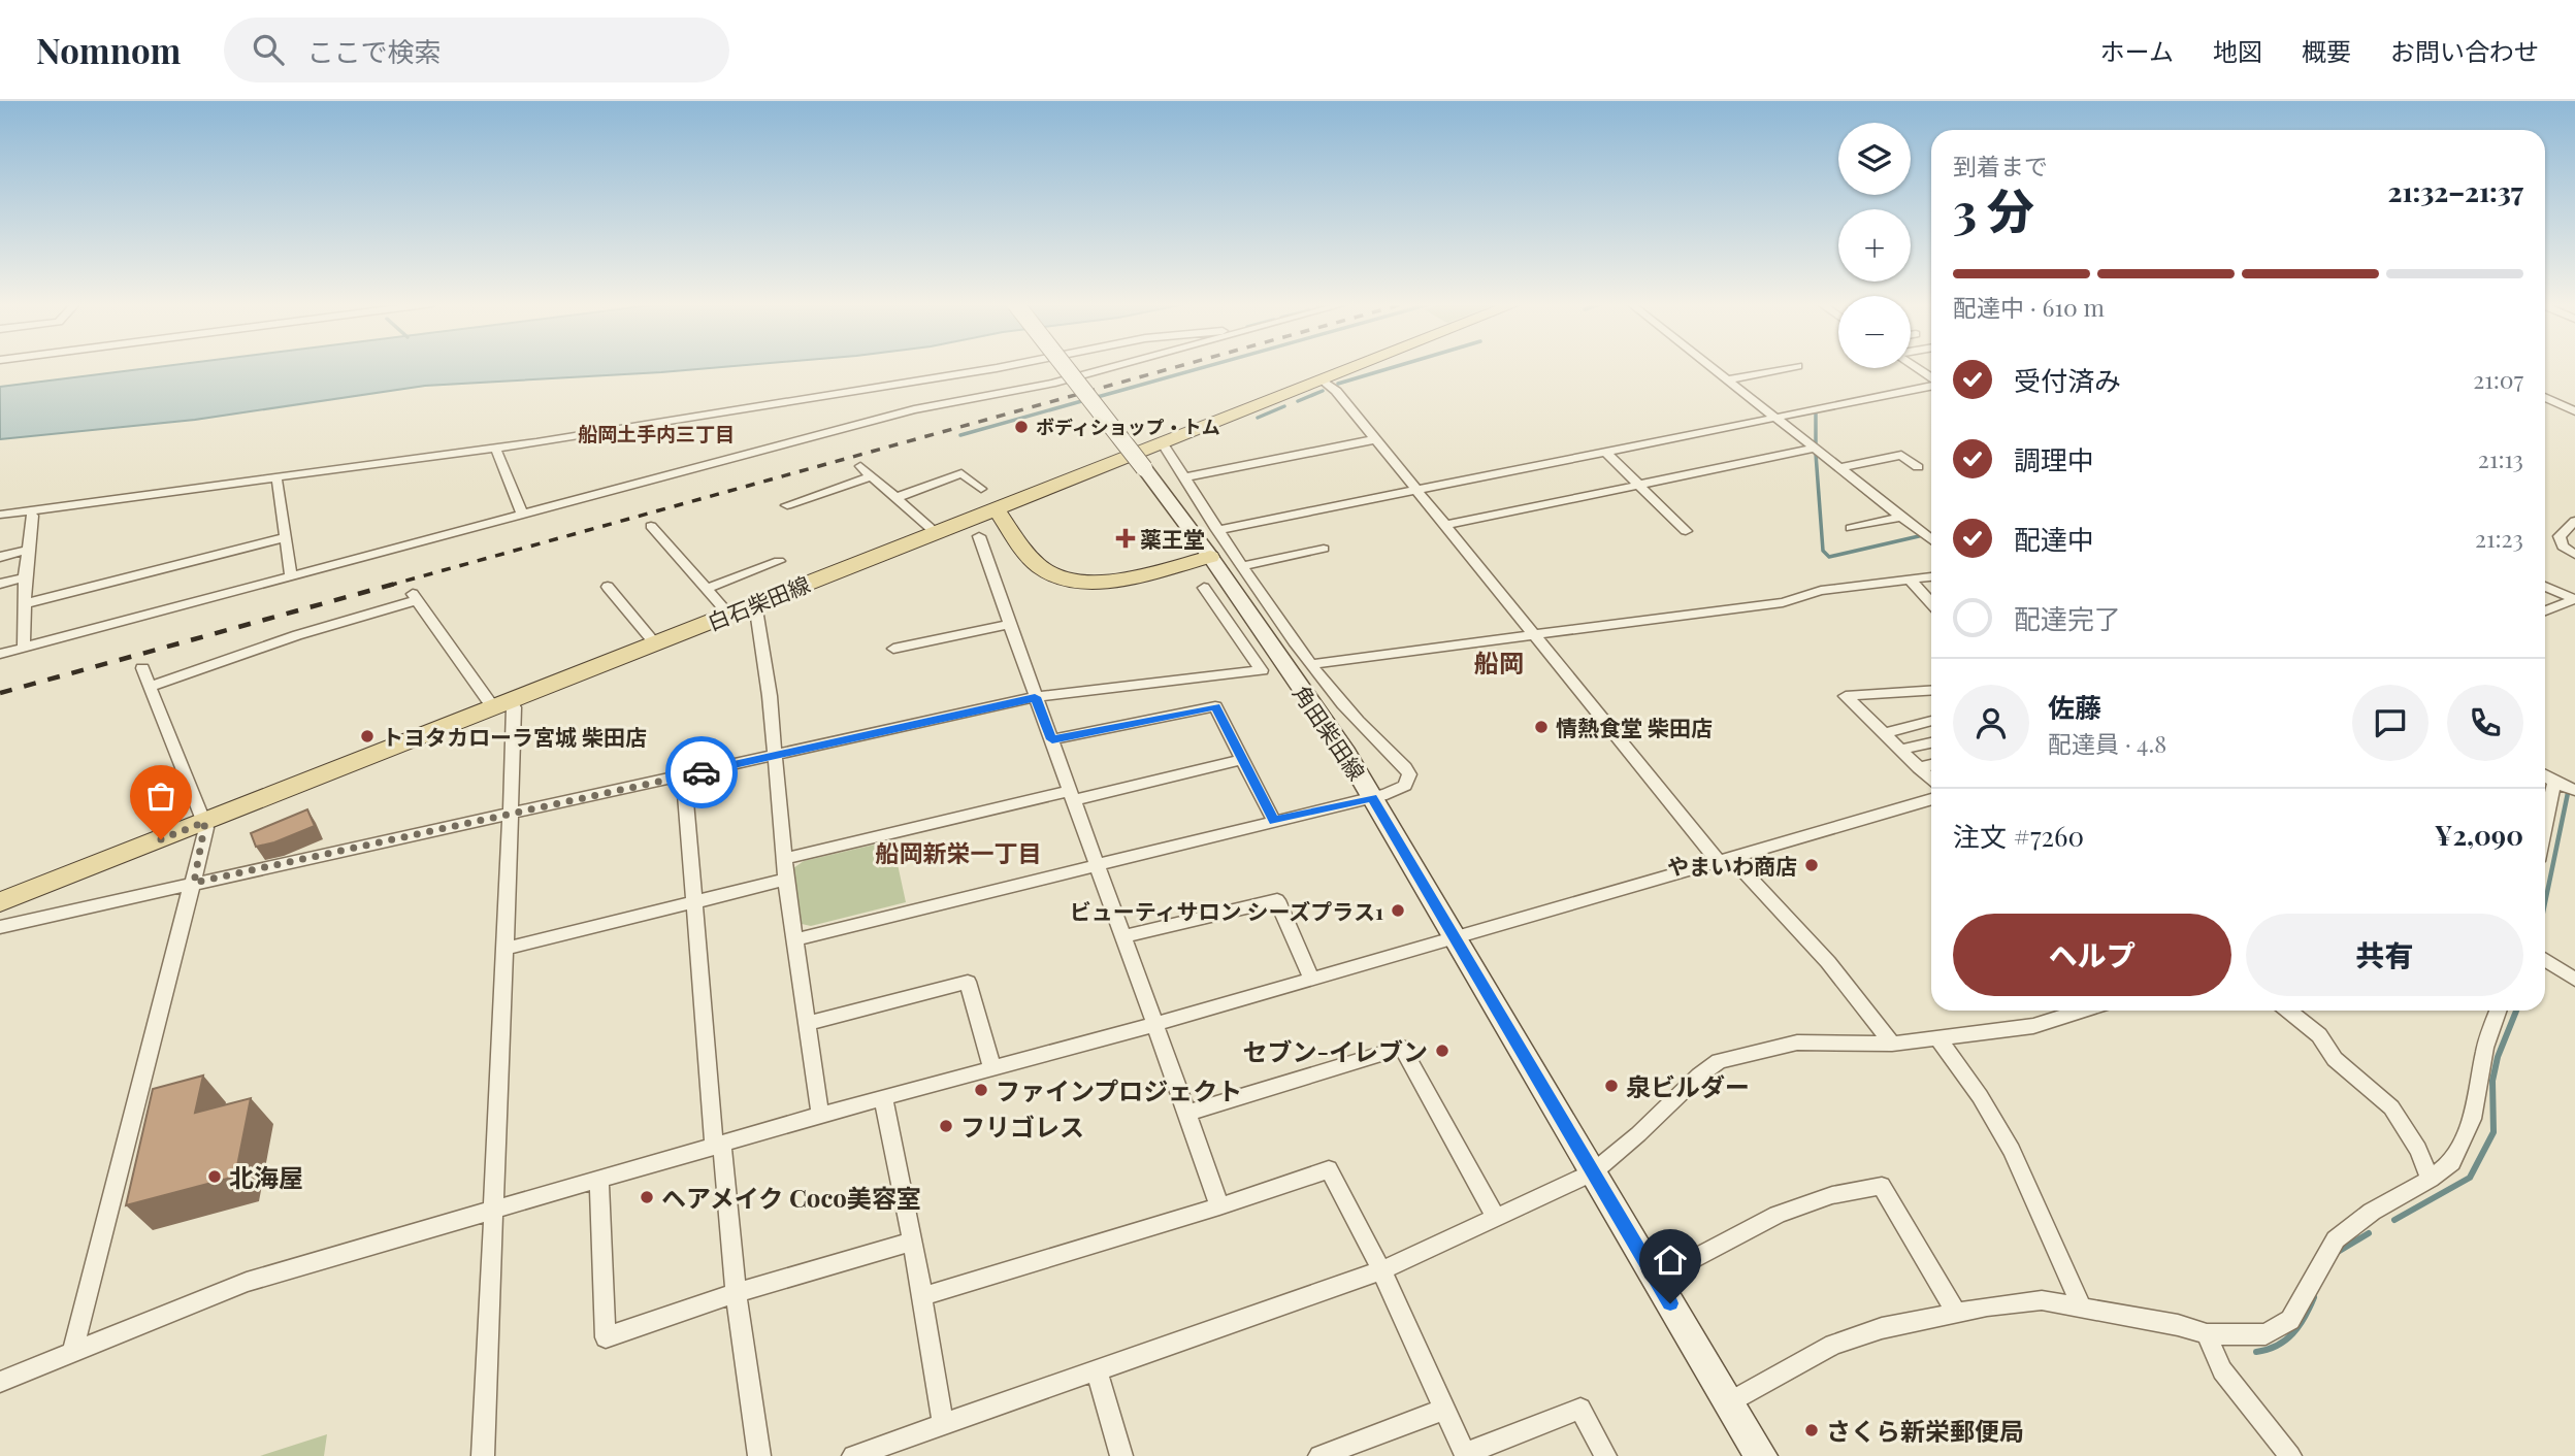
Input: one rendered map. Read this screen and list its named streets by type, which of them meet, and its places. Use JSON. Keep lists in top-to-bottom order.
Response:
{
  "streets": {
    "main road": ["白石柴田線", "角田柴田線"]
  },
  "districts": ["船岡土手内三丁目", "船岡", "船岡新栄一丁目"],
  "places": {
    "other": [
      "ボディショップ・トム",
      "情熱食堂 柴田店",
      "トヨタカローラ宮城 柴田店",
      "やまいわ商店",
      "ビューティサロン シーズプラス1",
      "セブン-イレブン",
      "泉ビルダー",
      "ファインプロジェクト",
      "フリゴレス",
      "北海屋",
      "ヘアメイク Coco美容室",
      "さくら新栄郵便局"
    ],
    "health": ["薬王堂"]
  },
  "page": {
    "header": "Nomnom",
    "search": "ここで検索",
    "nav": [
      "ホーム",
      "地図",
      "概要",
      "お問い合わせ"
    ],
    "map_buttons": ["+", "−"],
    "heading": ["3 分", "到着まで", "21:32–21:37"],
    "panel": [
      "佐藤",
      "配達員 · 4.8",
      "注文 #7260",
      "¥2,090"
    ],
    "bar": "配達中 · 610 m",
    "list": [
      ["受付済み", "21:07"],
      ["調理中", "21:13"],
      ["配達中", "21:23"],
      "配達完了"
    ],
    "buttons": ["ヘルプ", "共有"]
  }
}
